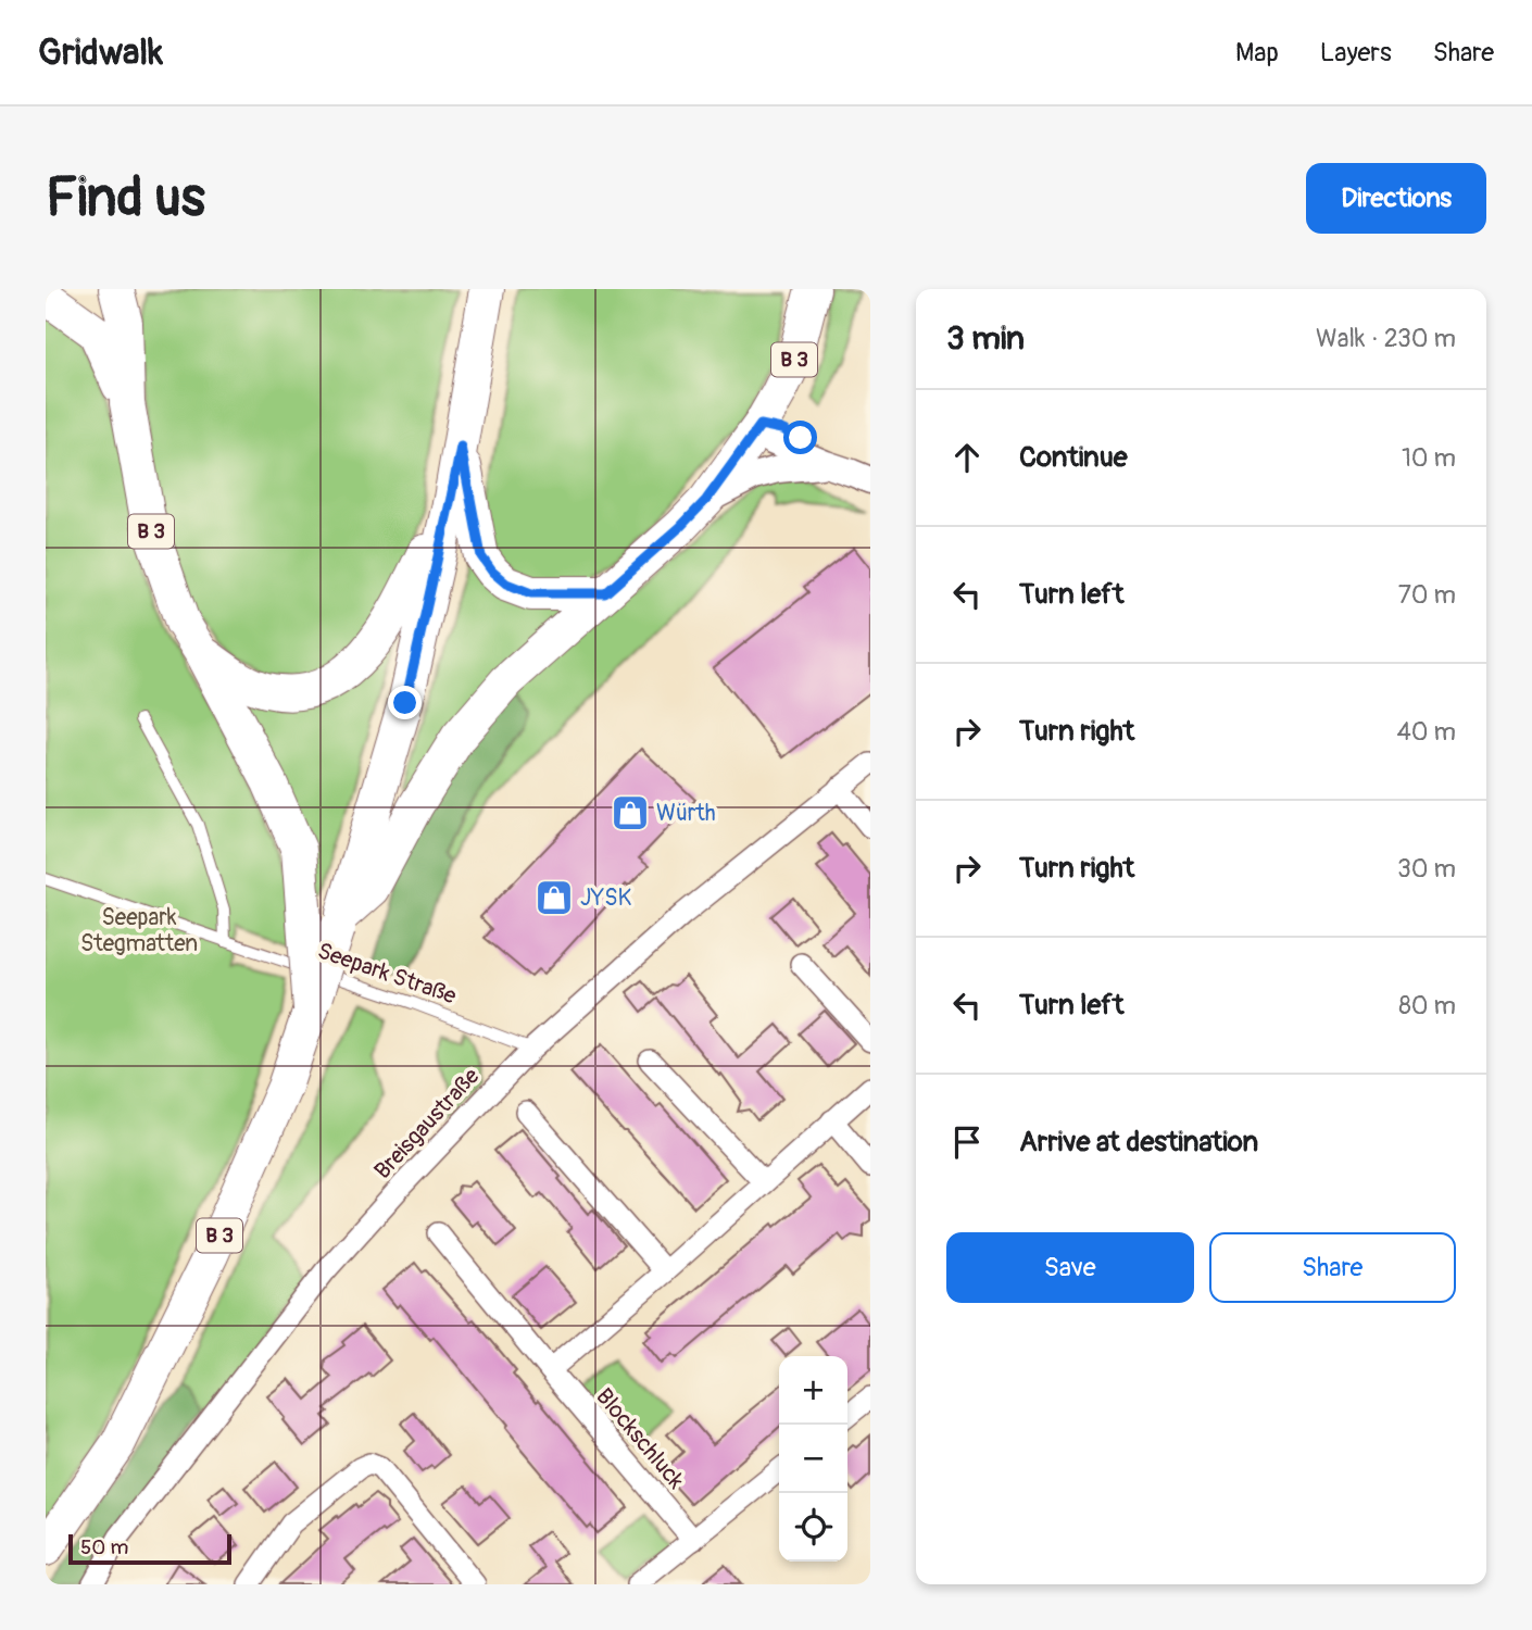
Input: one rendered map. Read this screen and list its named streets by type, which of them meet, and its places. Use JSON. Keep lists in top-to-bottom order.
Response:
{
  "streets": {
    "main road": ["B 3"],
    "street": ["Breisgaustraße", "Blockschluck"],
    "lane": ["Seepark Straße"]
  },
  "crossings": [
    ["Seepark Straße", "Breisgaustraße"]
  ],
  "parks": ["Seepark Stegmatten"],
  "places": {
    "shop": ["Würth", "JYSK"]
  },
  "scale_bar": "50 m",
  "page": {
    "header": "Gridwalk",
    "nav": ["Map", "Layers", "Share"],
    "buttons": [
      "Directions",
      ["Save", "Share"]
    ],
    "title": "Find us",
    "heading": ["3 min", "Walk · 230 m"],
    "list": [
      ["Continue", "10 m"],
      ["Turn left", "70 m"],
      ["Turn right", "40 m"],
      ["Turn right", "30 m"],
      ["Turn left", "80 m"],
      "Arrive at destination"
    ],
    "map_buttons": ["+", "−"],
    "scale": "50 m"
  }
}
